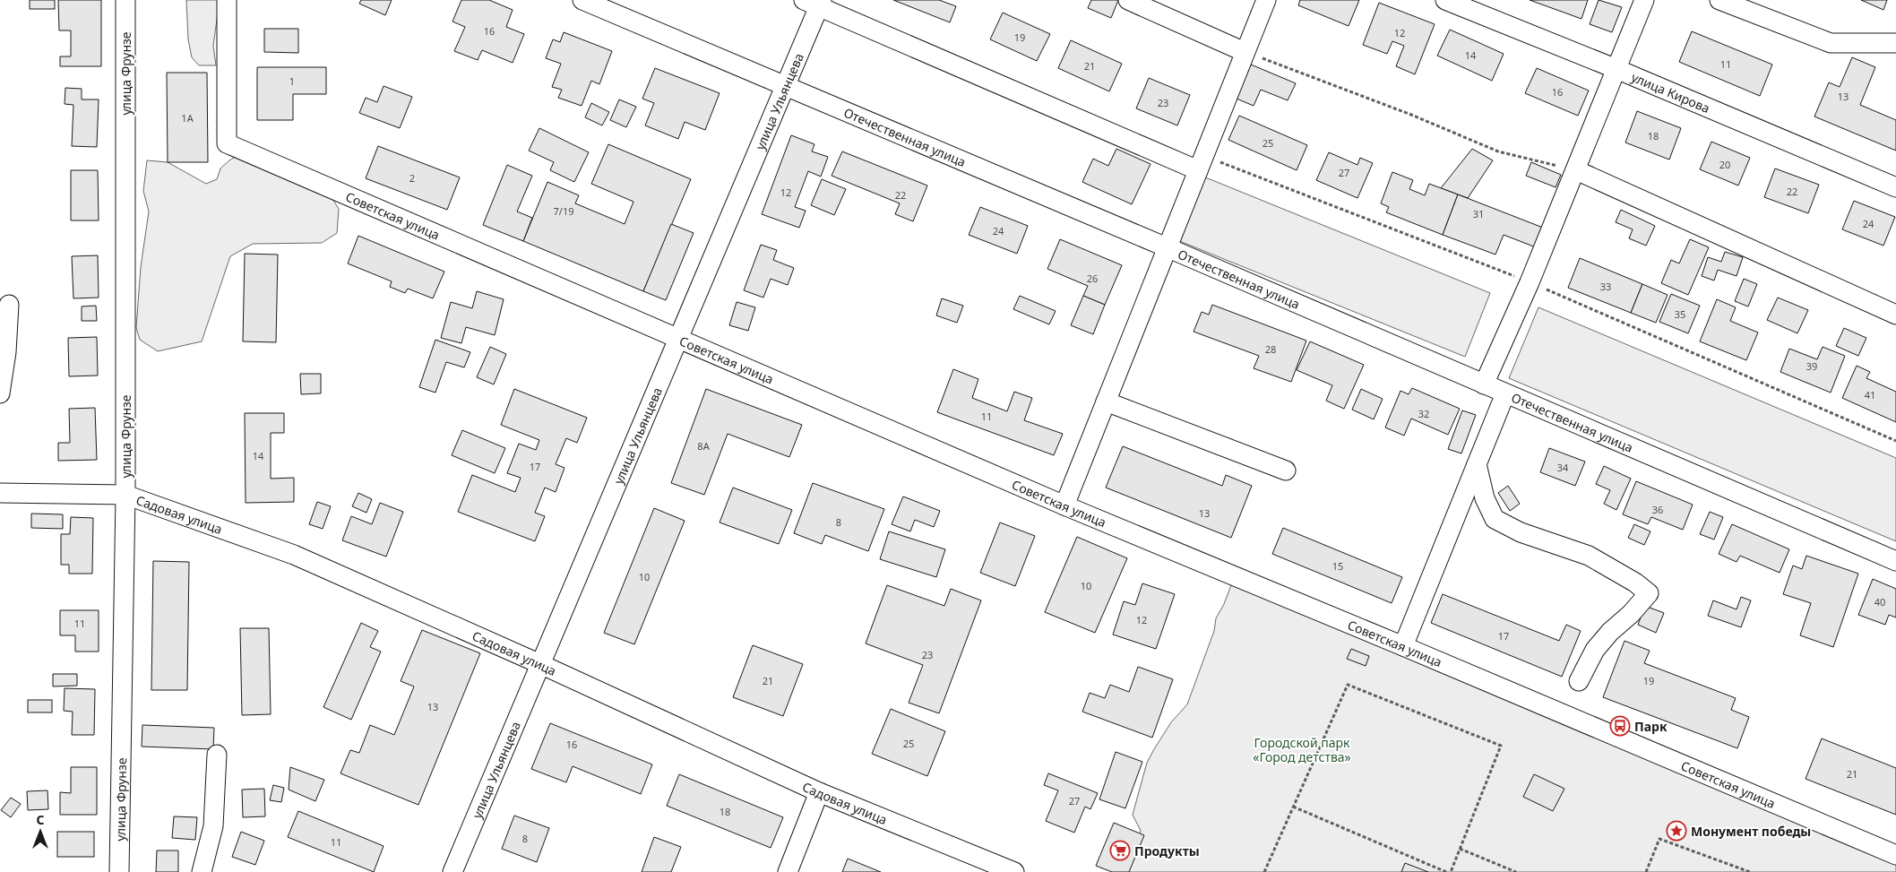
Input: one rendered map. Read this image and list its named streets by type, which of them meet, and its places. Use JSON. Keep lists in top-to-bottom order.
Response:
{
  "streets": {
    "street": [
      "улица Фрунзе",
      "улица Кирова",
      "улица Ульянцева",
      "Отечественная улица",
      "Советская улица",
      "Садовая улица"
    ]
  },
  "crossings": [
    ["улица Фрунзе", "Садовая улица"],
    ["улица Ульянцева", "Отечественная улица"],
    ["улица Ульянцева", "Советская улица"],
    ["улица Ульянцева", "Садовая улица"]
  ],
  "parks": ["Городской парк «Город детства»"],
  "places": {
    "bus stop": ["Парк"],
    "place": ["Монумент победы"],
    "supermarket": ["Продукты"]
  },
  "house_numbers": [
    "16",
    "12",
    "19",
    "14",
    "11",
    "21",
    "1",
    "16",
    "13",
    "23",
    "1А",
    "18",
    "25",
    "20",
    "27",
    "2",
    "22",
    "12",
    "22",
    "7/19",
    "31",
    "24",
    "24",
    "26",
    "33",
    "35",
    "28",
    "39",
    "41",
    "32",
    "11",
    "8А",
    "14",
    "17",
    "34",
    "36",
    "13",
    "8",
    "15",
    "10",
    "10",
    "40",
    "12",
    "11",
    "17",
    "23",
    "21",
    "19",
    "13",
    "25",
    "16",
    "21",
    "27",
    "18",
    "8",
    "11"
  ],
  "north": "top"
}
